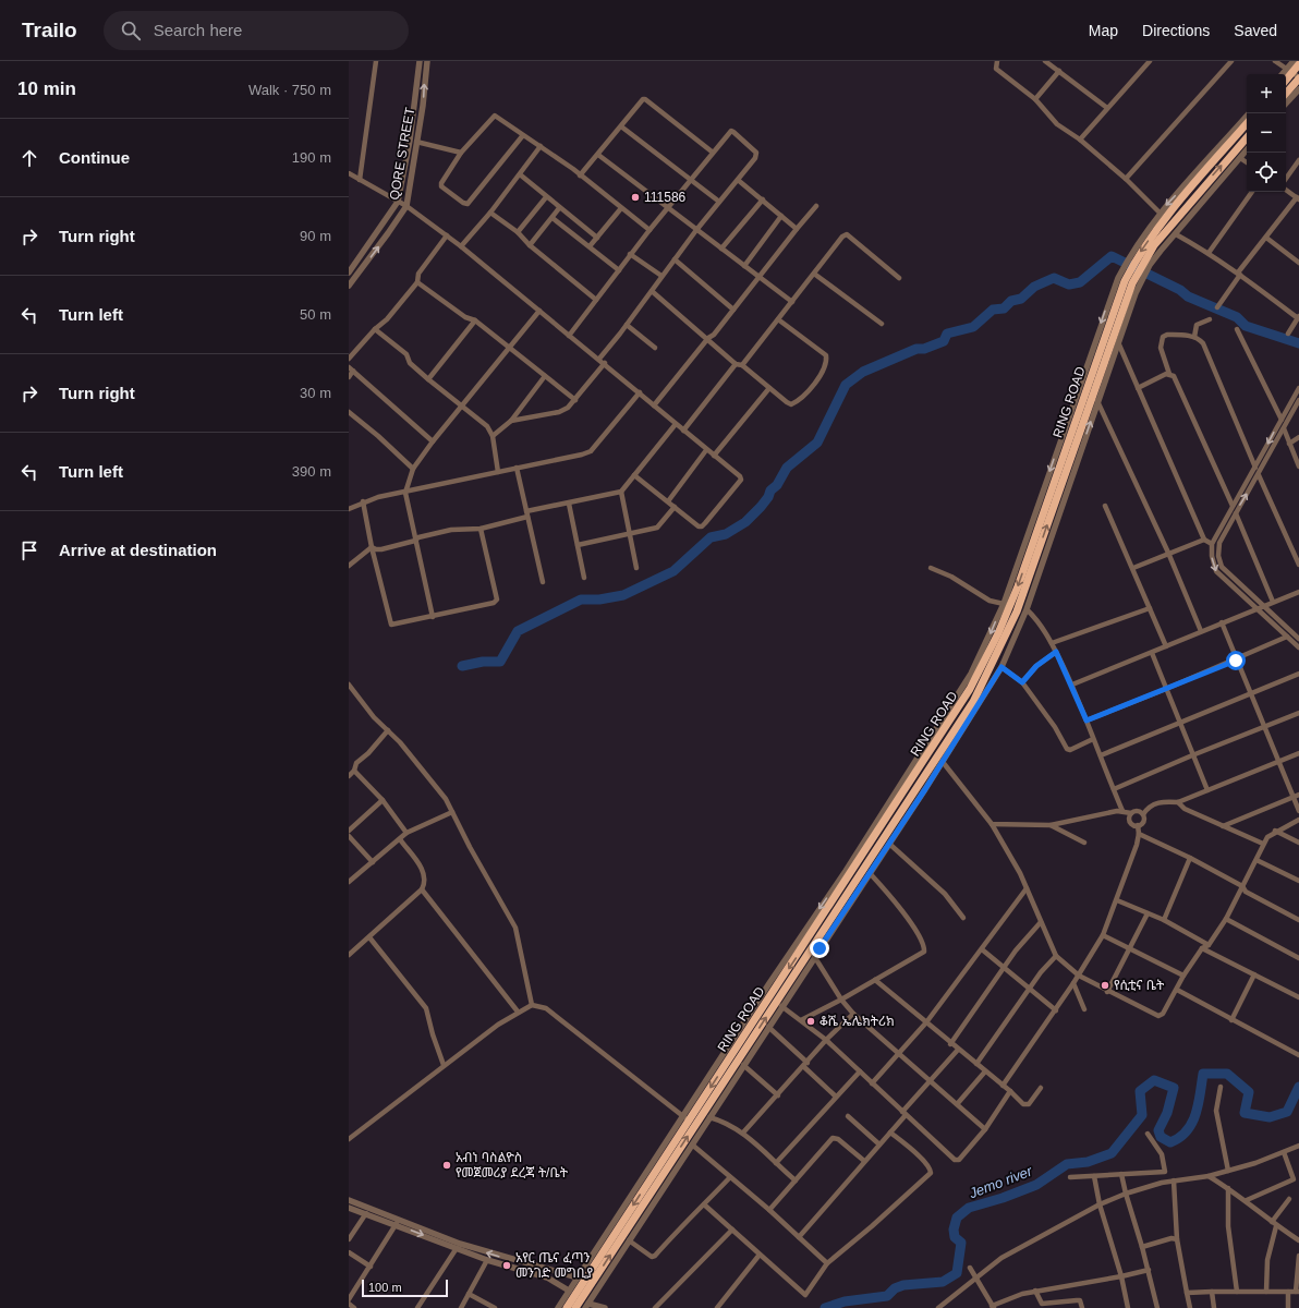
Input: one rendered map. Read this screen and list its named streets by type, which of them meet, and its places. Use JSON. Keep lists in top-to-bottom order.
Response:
{
  "streets": {
    "highway": ["RING ROAD"],
    "street": ["QORE STREET"]
  },
  "water": ["Jemo river"],
  "places": [
    "111586",
    "የሲቲና ቤት",
    "ቆሼ ኤሌክትሪክ",
    "አብነ ባስልዮስ የመጀመሪያ ደረጃ ት/ቤት",
    "አየር ጤና ፈጣን መንገድ መግቢያ"
  ],
  "scale_bar": "100 m",
  "page": {
    "header": "Trailo",
    "search": "Search here",
    "nav": ["Map", "Directions", "Saved"],
    "heading": ["10 min", "Walk · 750 m"],
    "map_buttons": ["+", "−"],
    "list": [
      ["Continue", "190 m"],
      ["Turn right", "90 m"],
      ["Turn left", "50 m"],
      ["Turn right", "30 m"],
      ["Turn left", "390 m"],
      "Arrive at destination"
    ],
    "scale": "100 m"
  }
}
